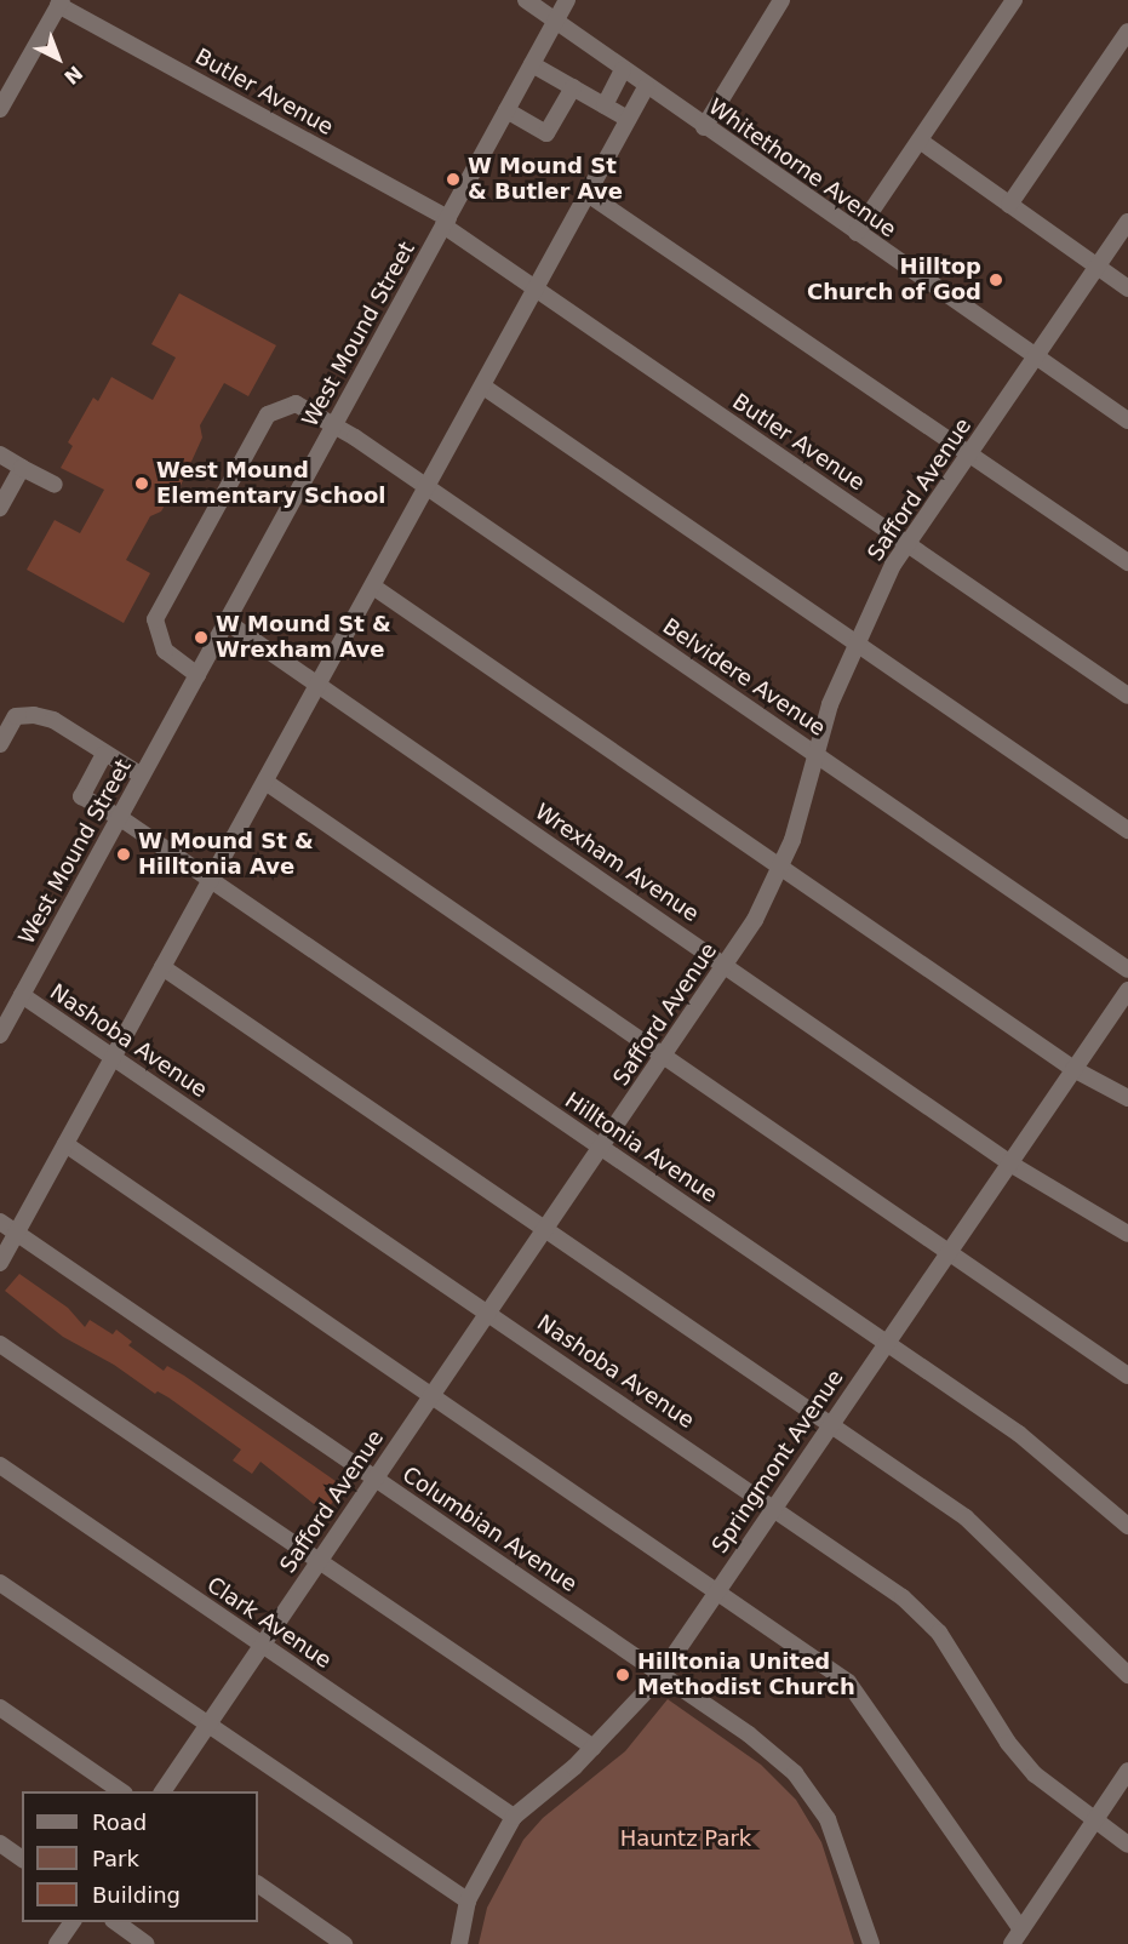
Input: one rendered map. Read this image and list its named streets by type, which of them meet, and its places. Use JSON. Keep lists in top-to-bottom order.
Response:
{
  "streets": {
    "street": [
      "Butler Avenue",
      "Whitethorne Avenue",
      "West Mound Street",
      "Safford Avenue",
      "Belvidere Avenue",
      "Wrexham Avenue",
      "Nashoba Avenue",
      "Hilltonia Avenue",
      "Springmont Avenue",
      "Columbian Avenue",
      "Clark Avenue"
    ]
  },
  "crossings": [
    ["Butler Avenue", "West Mound Street"],
    ["Butler Avenue", "Safford Avenue"],
    ["Whitethorne Avenue", "West Mound Street"],
    ["Whitethorne Avenue", "Safford Avenue"],
    ["West Mound Street", "Belvidere Avenue"],
    ["West Mound Street", "Wrexham Avenue"],
    ["West Mound Street", "Nashoba Avenue"],
    ["West Mound Street", "Hilltonia Avenue"],
    ["Safford Avenue", "Belvidere Avenue"],
    ["Safford Avenue", "Wrexham Avenue"],
    ["Safford Avenue", "Nashoba Avenue"],
    ["Safford Avenue", "Hilltonia Avenue"],
    ["Safford Avenue", "Columbian Avenue"],
    ["Safford Avenue", "Clark Avenue"],
    ["Wrexham Avenue", "Springmont Avenue"],
    ["Nashoba Avenue", "Springmont Avenue"],
    ["Hilltonia Avenue", "Springmont Avenue"],
    ["Springmont Avenue", "Columbian Avenue"],
    ["Springmont Avenue", "Clark Avenue"]
  ],
  "parks": ["Hauntz Park"],
  "places": [
    "W Mound St & Butler Ave",
    "Hilltop Church of God",
    "West Mound Elementary School",
    "W Mound St & Wrexham Ave",
    "W Mound St & Hilltonia Ave",
    "Hilltonia United Methodist Church"
  ],
  "legend": ["Road", "Park", "Building"],
  "north": "bottom right"
}
